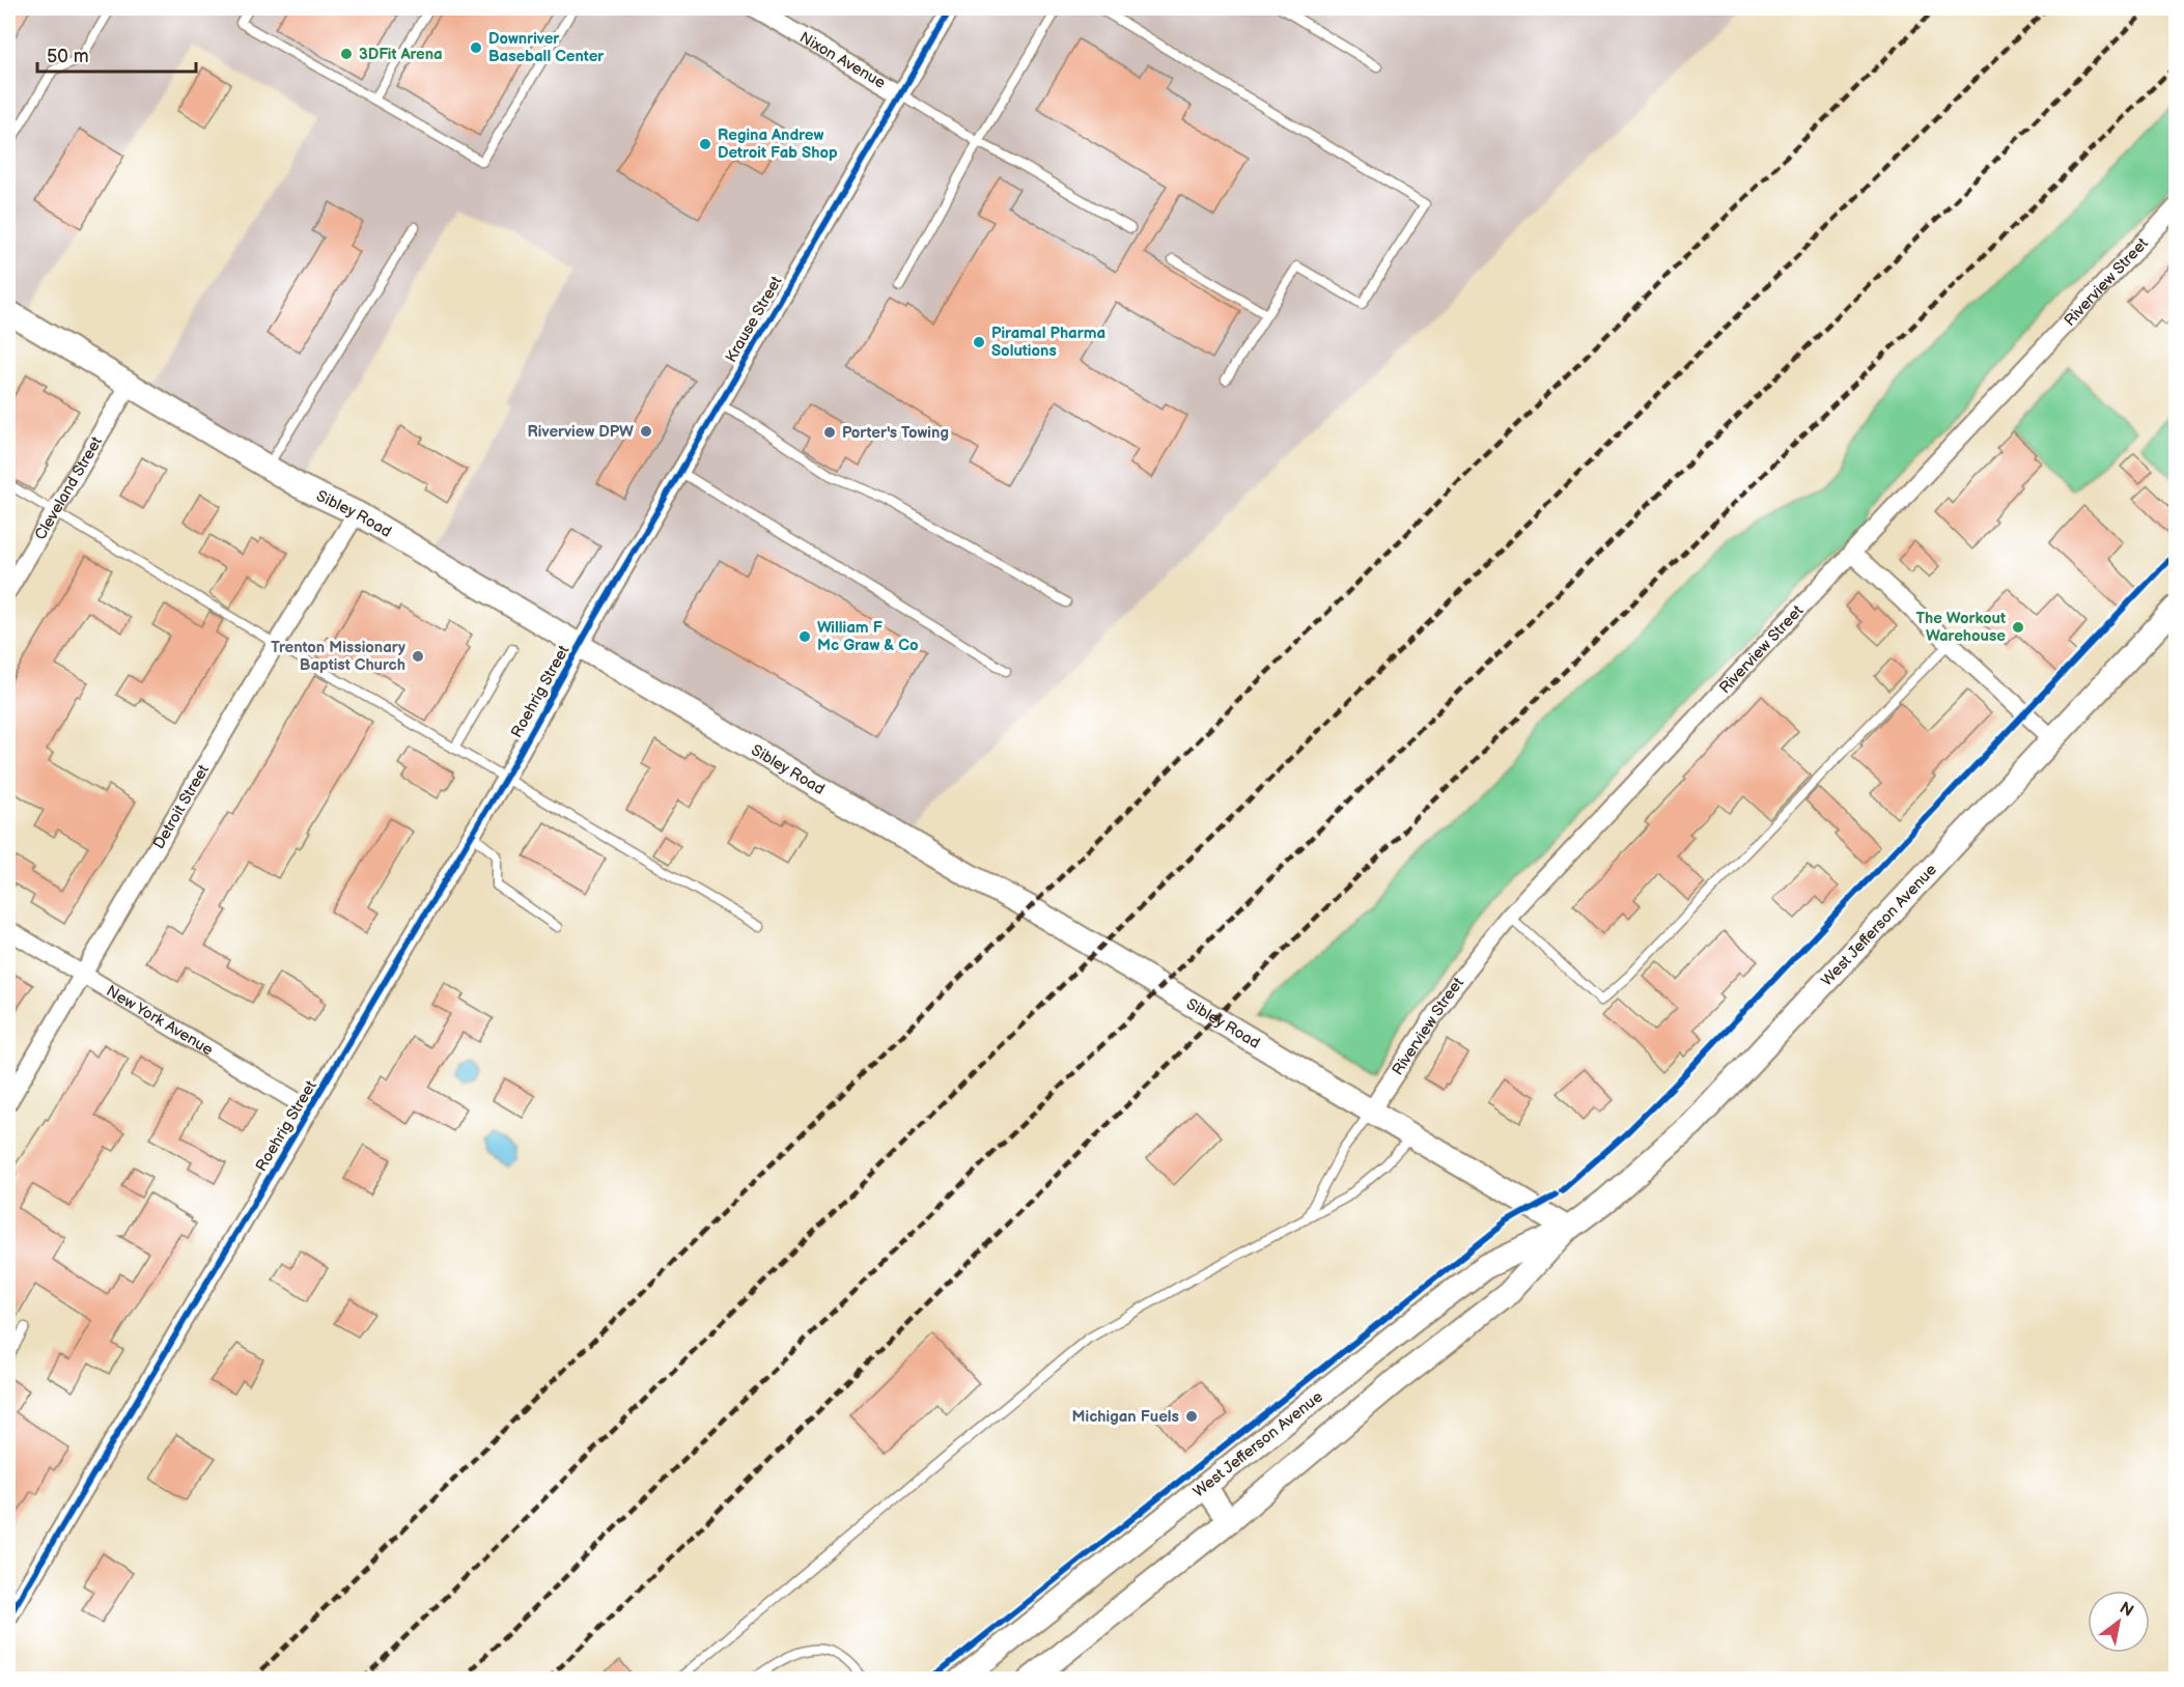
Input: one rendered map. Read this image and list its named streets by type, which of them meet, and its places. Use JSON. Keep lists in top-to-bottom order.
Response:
{
  "streets": {
    "main road": ["Sibley Road", "West Jefferson Avenue"],
    "street": [
      "Nixon Avenue",
      "Riverview Street",
      "Krause Street",
      "Cleveland Street",
      "Roehrig Street",
      "Detroit Street",
      "New York Avenue"
    ]
  },
  "crossings": [
    ["Nixon Avenue", "Krause Street"],
    ["Riverview Street", "Sibley Road"],
    ["Krause Street", "Sibley Road"],
    ["Krause Street", "Roehrig Street"],
    ["Cleveland Street", "Sibley Road"],
    ["Sibley Road", "Roehrig Street"],
    ["Sibley Road", "Detroit Street"],
    ["Sibley Road", "West Jefferson Avenue"],
    ["Roehrig Street", "New York Avenue"],
    ["Detroit Street", "New York Avenue"]
  ],
  "places": [
    "Downriver Baseball Center",
    "3DFit Arena",
    "Regina Andrew Detroit Fab Shop",
    "Piramal Pharma Solutions",
    "Riverview DPW",
    "Porter's Towing",
    "The Workout Warehouse",
    "William F Mc Graw & Co",
    "Trenton Missionary Baptist Church",
    "Michigan Fuels"
  ],
  "scale_bar": "50 m",
  "north": "top right"
}
